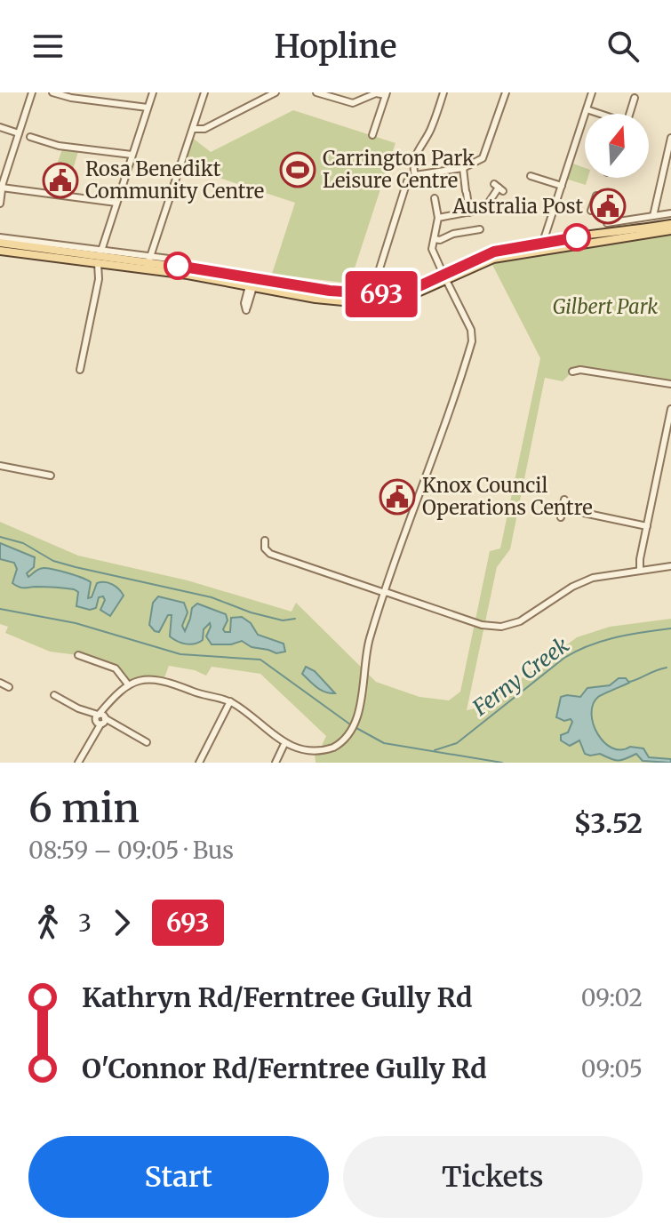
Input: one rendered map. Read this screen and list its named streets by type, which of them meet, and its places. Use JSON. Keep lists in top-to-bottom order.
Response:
{
  "water": ["Ferny Creek"],
  "parks": ["Gilbert Park"],
  "places": {
    "sports": ["Carrington Park Leisure Centre"],
    "public building": ["Rosa Benedikt Community Centre", "Australia Post", "Knox Council Operations Centre"]
  },
  "lines": ["bus line 693"],
  "north": "top",
  "page": {
    "header": "Hopline",
    "on_map": "693",
    "heading": ["6 min", "08:59 – 09:05 · Bus", "$3.52"],
    "legs": ["3", "693"],
    "list": [
      {
        "name": "Kathryn Rd/Ferntree Gully Rd",
        "value": "09:02"
      },
      {
        "name": "O'Connor Rd/Ferntree Gully Rd",
        "value": "09:05"
      }
    ],
    "buttons": ["Start", "Tickets"]
  }
}
